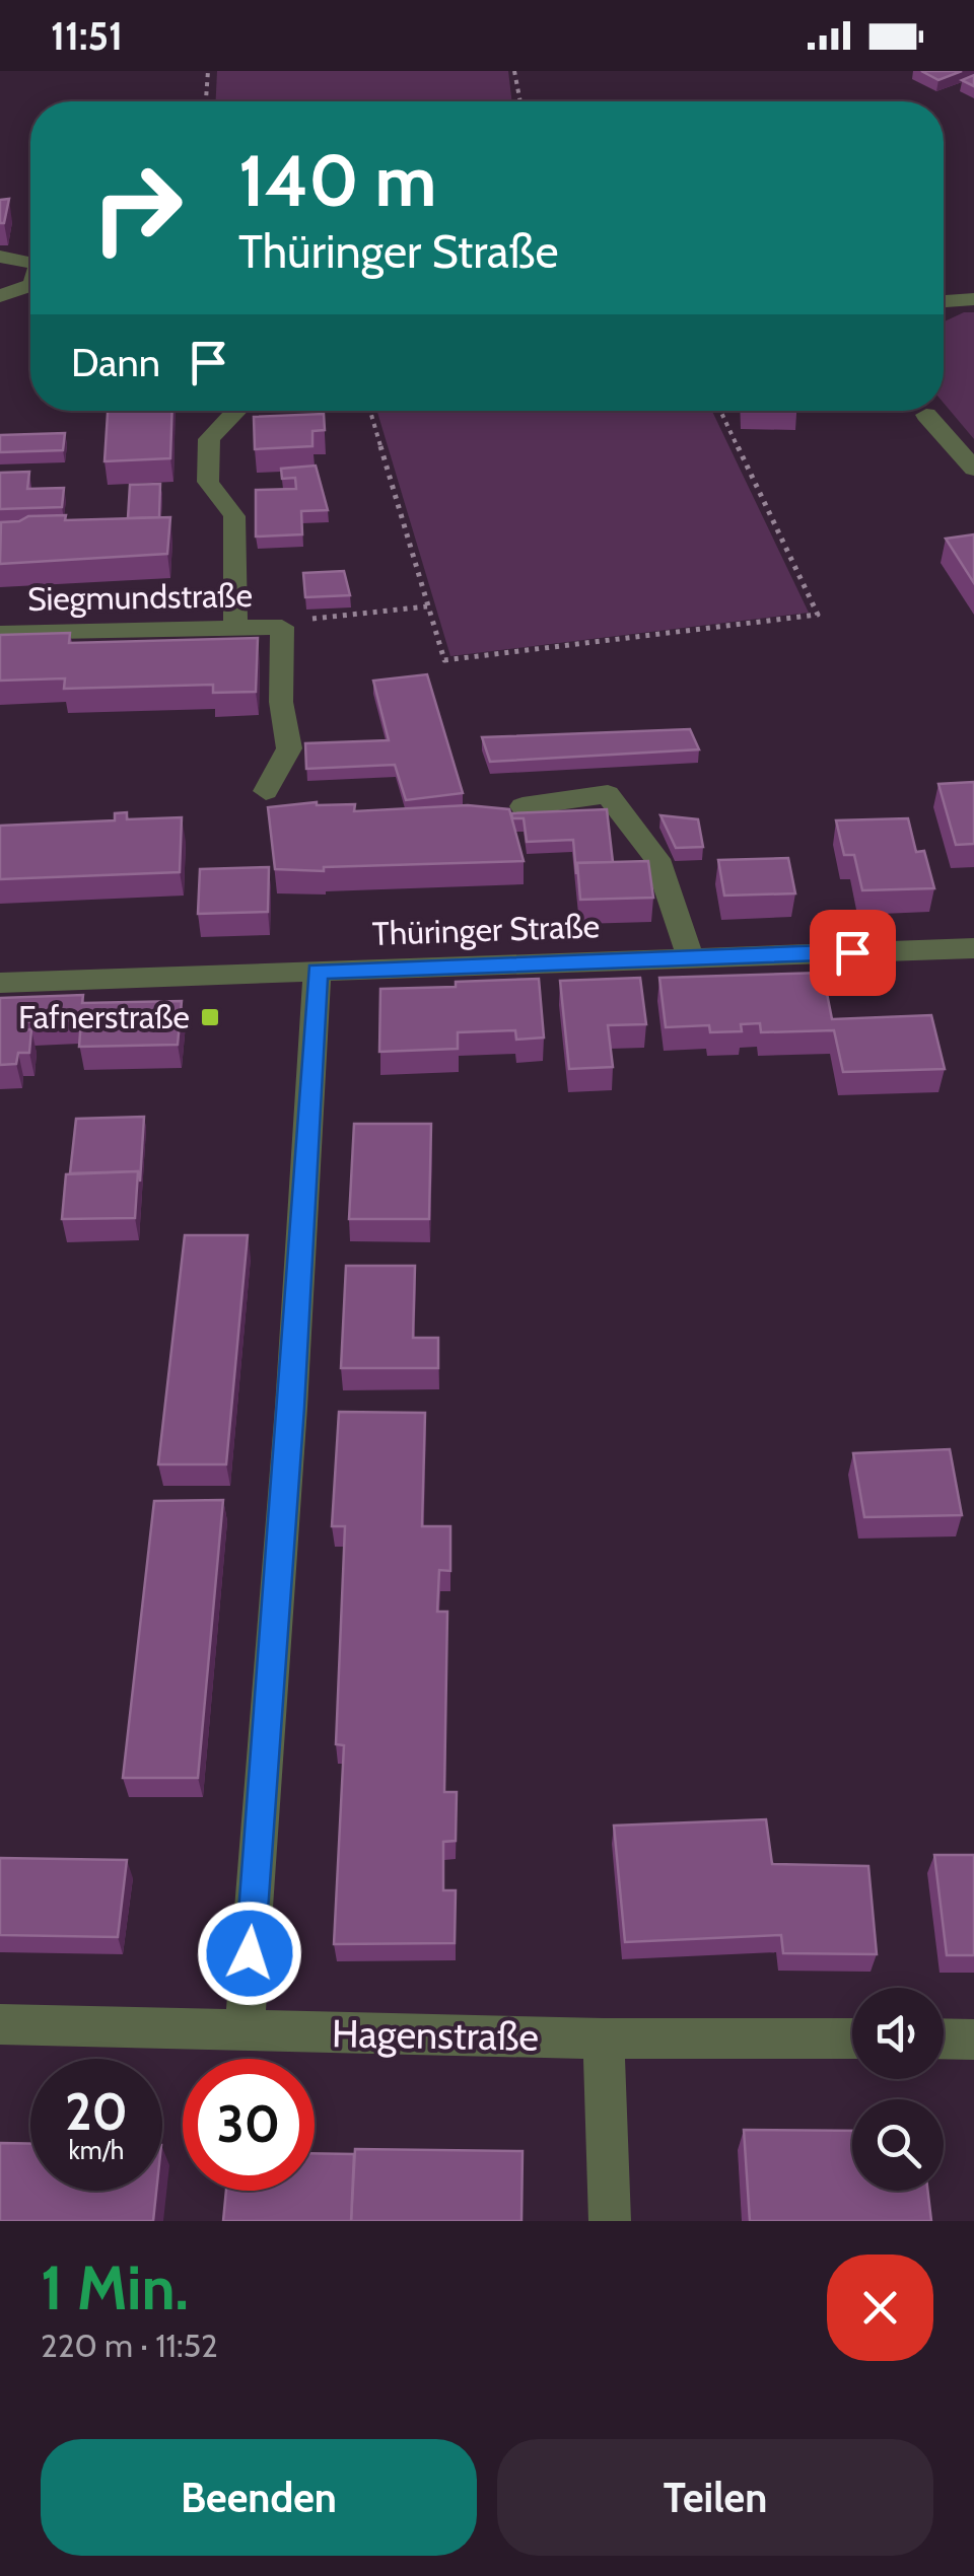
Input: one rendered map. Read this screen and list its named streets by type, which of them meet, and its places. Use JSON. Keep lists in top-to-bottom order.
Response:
{
  "streets": {
    "street": ["Siegmundstraße", "Thüringer Straße", "Hagenstraße"]
  },
  "places": {
    "transit": ["Fafnerstraße"]
  },
  "page": {
    "status": "11:51",
    "turn": ["140 m", "Thüringer Straße"],
    "then": "Dann",
    "speed": "20 km/h",
    "limit": "30",
    "heading": ["1 Min.", "220 m · 11:52"],
    "buttons": ["Beenden", "Teilen"]
  }
}
